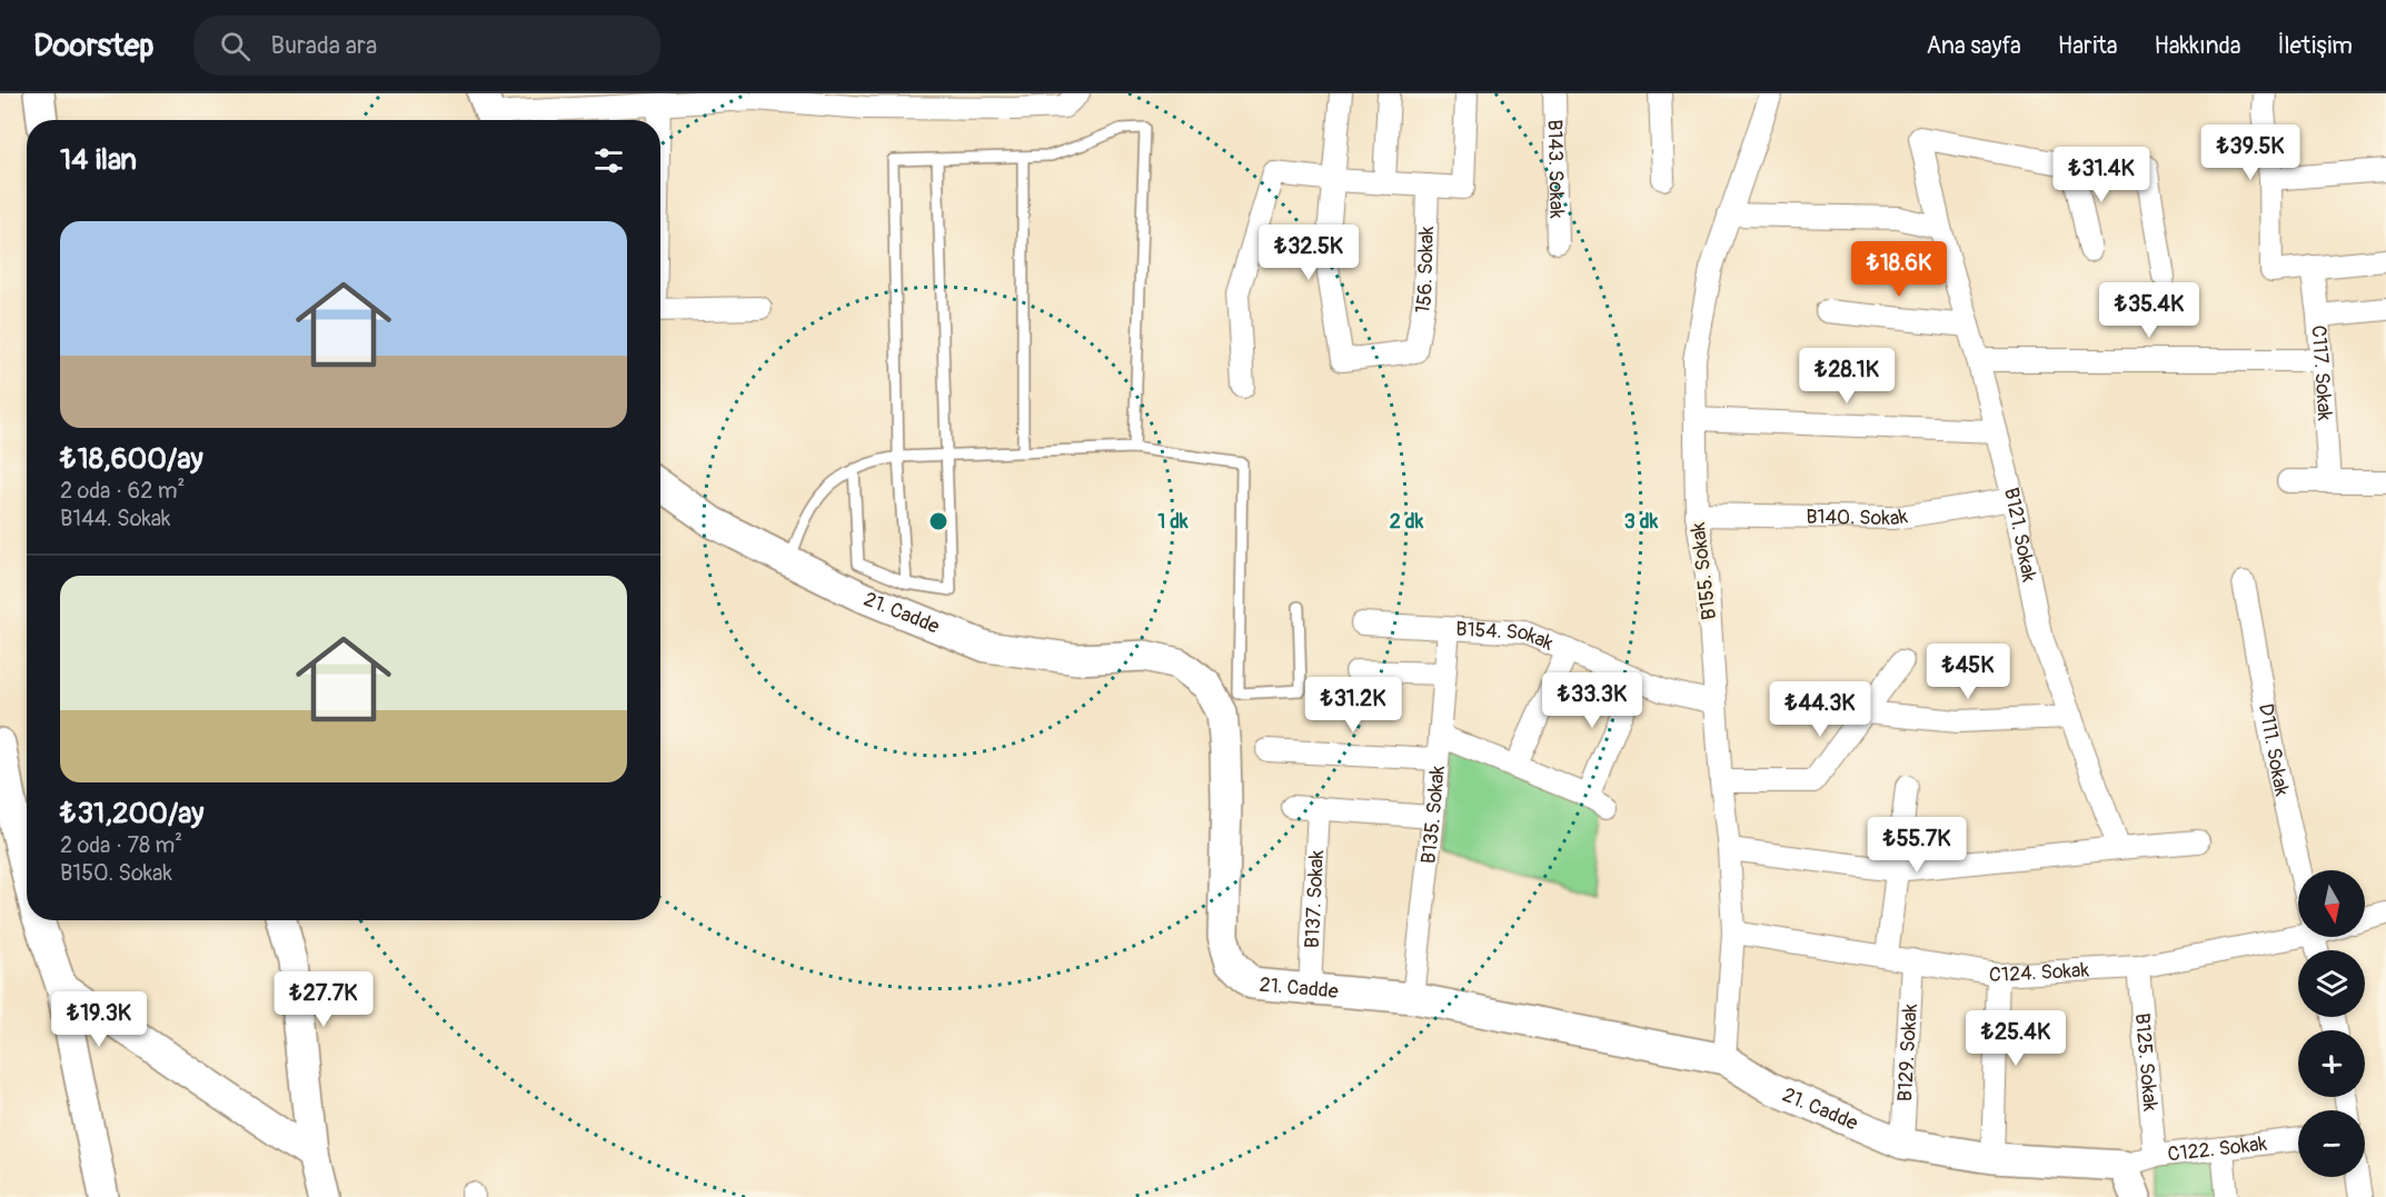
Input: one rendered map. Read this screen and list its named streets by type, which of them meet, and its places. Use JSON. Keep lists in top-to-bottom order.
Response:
{
  "streets": {
    "main road": ["21. Cadde"],
    "street": [
      "B143. Sokak",
      "156. Sokak",
      "C117. Sokak",
      "B140. Sokak",
      "B121. Sokak",
      "B155. Sokak",
      "B154. Sokak",
      "D111. Sokak",
      "B135. Sokak",
      "B137. Sokak",
      "C124. Sokak",
      "B129. Sokak",
      "B125. Sokak",
      "C122. Sokak"
    ]
  },
  "crossings": [
    ["B140. Sokak", "B121. Sokak"],
    ["B140. Sokak", "B155. Sokak"],
    ["B155. Sokak", "21. Cadde"],
    ["B155. Sokak", "B154. Sokak"],
    ["B155. Sokak", "C124. Sokak"],
    ["21. Cadde", "B135. Sokak"],
    ["21. Cadde", "B137. Sokak"],
    ["21. Cadde", "B129. Sokak"],
    ["21. Cadde", "C122. Sokak"],
    ["B154. Sokak", "B135. Sokak"],
    ["C124. Sokak", "B129. Sokak"],
    ["C124. Sokak", "B125. Sokak"],
    ["B125. Sokak", "C122. Sokak"]
  ],
  "north": "bottom",
  "page": {
    "header": "Doorstep",
    "search": "Burada ara",
    "nav": [
      "Ana sayfa",
      "Harita",
      "Hakkında",
      "İletişim"
    ],
    "heading": "14 ilan",
    "price": [
      "₺39.5K",
      "₺31.4K",
      "₺32.5K",
      "₺18.6K",
      "₺35.4K",
      "₺28.1K",
      "₺45K",
      "₺33.3K",
      "₺31.2K",
      "₺44.3K",
      "₺55.7K",
      "₺27.7K",
      "₺19.3K",
      "₺25.4K"
    ],
    "list": [
      {
        "name": "₺18,600/ay",
        "note": "2 oda · 62 m² · B144. Sokak"
      },
      {
        "name": "₺31,200/ay",
        "note": "2 oda · 78 m² · B150. Sokak"
      }
    ],
    "map_buttons": ["+", "−"]
  },
  "rings": ["1 dk", "2 dk", "3 dk"]
}
